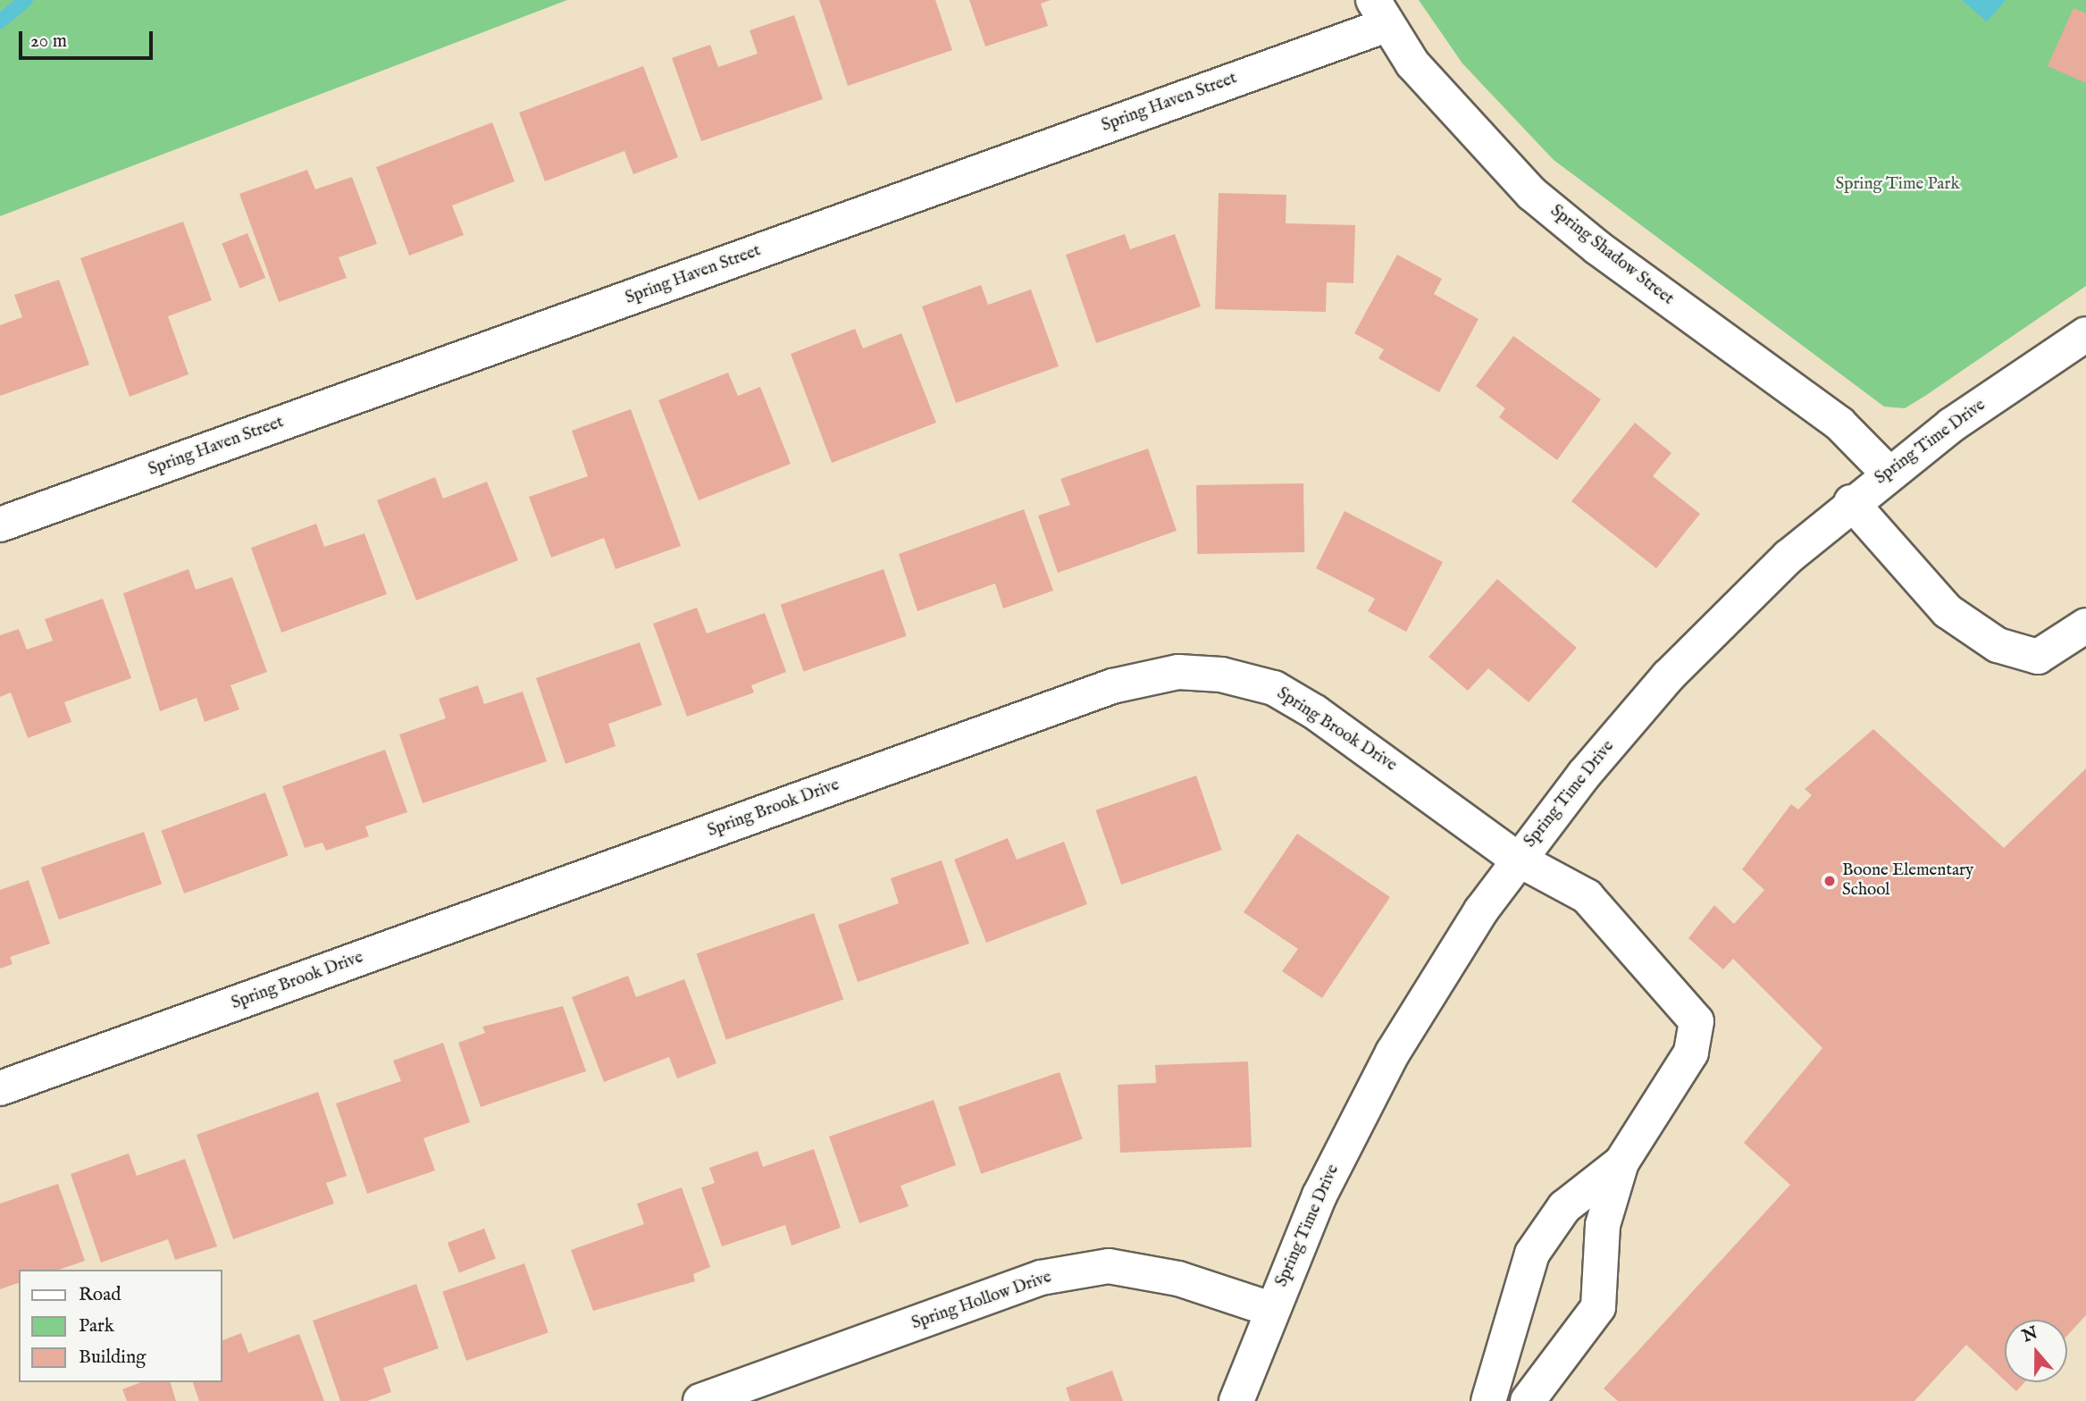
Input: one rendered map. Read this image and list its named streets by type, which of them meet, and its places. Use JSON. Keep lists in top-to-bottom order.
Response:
{
  "streets": {
    "street": [
      "Spring Haven Street",
      "Spring Shadow Street",
      "Spring Time Drive",
      "Spring Brook Drive",
      "Spring Hollow Drive"
    ]
  },
  "crossings": [
    ["Spring Haven Street", "Spring Shadow Street"],
    ["Spring Shadow Street", "Spring Time Drive"],
    ["Spring Time Drive", "Spring Brook Drive"],
    ["Spring Time Drive", "Spring Hollow Drive"]
  ],
  "parks": ["Spring Time Park"],
  "places": ["Boone Elementary School"],
  "legend": ["Road", "Park", "Building"],
  "scale_bar": "20 m",
  "north": "top"
}
